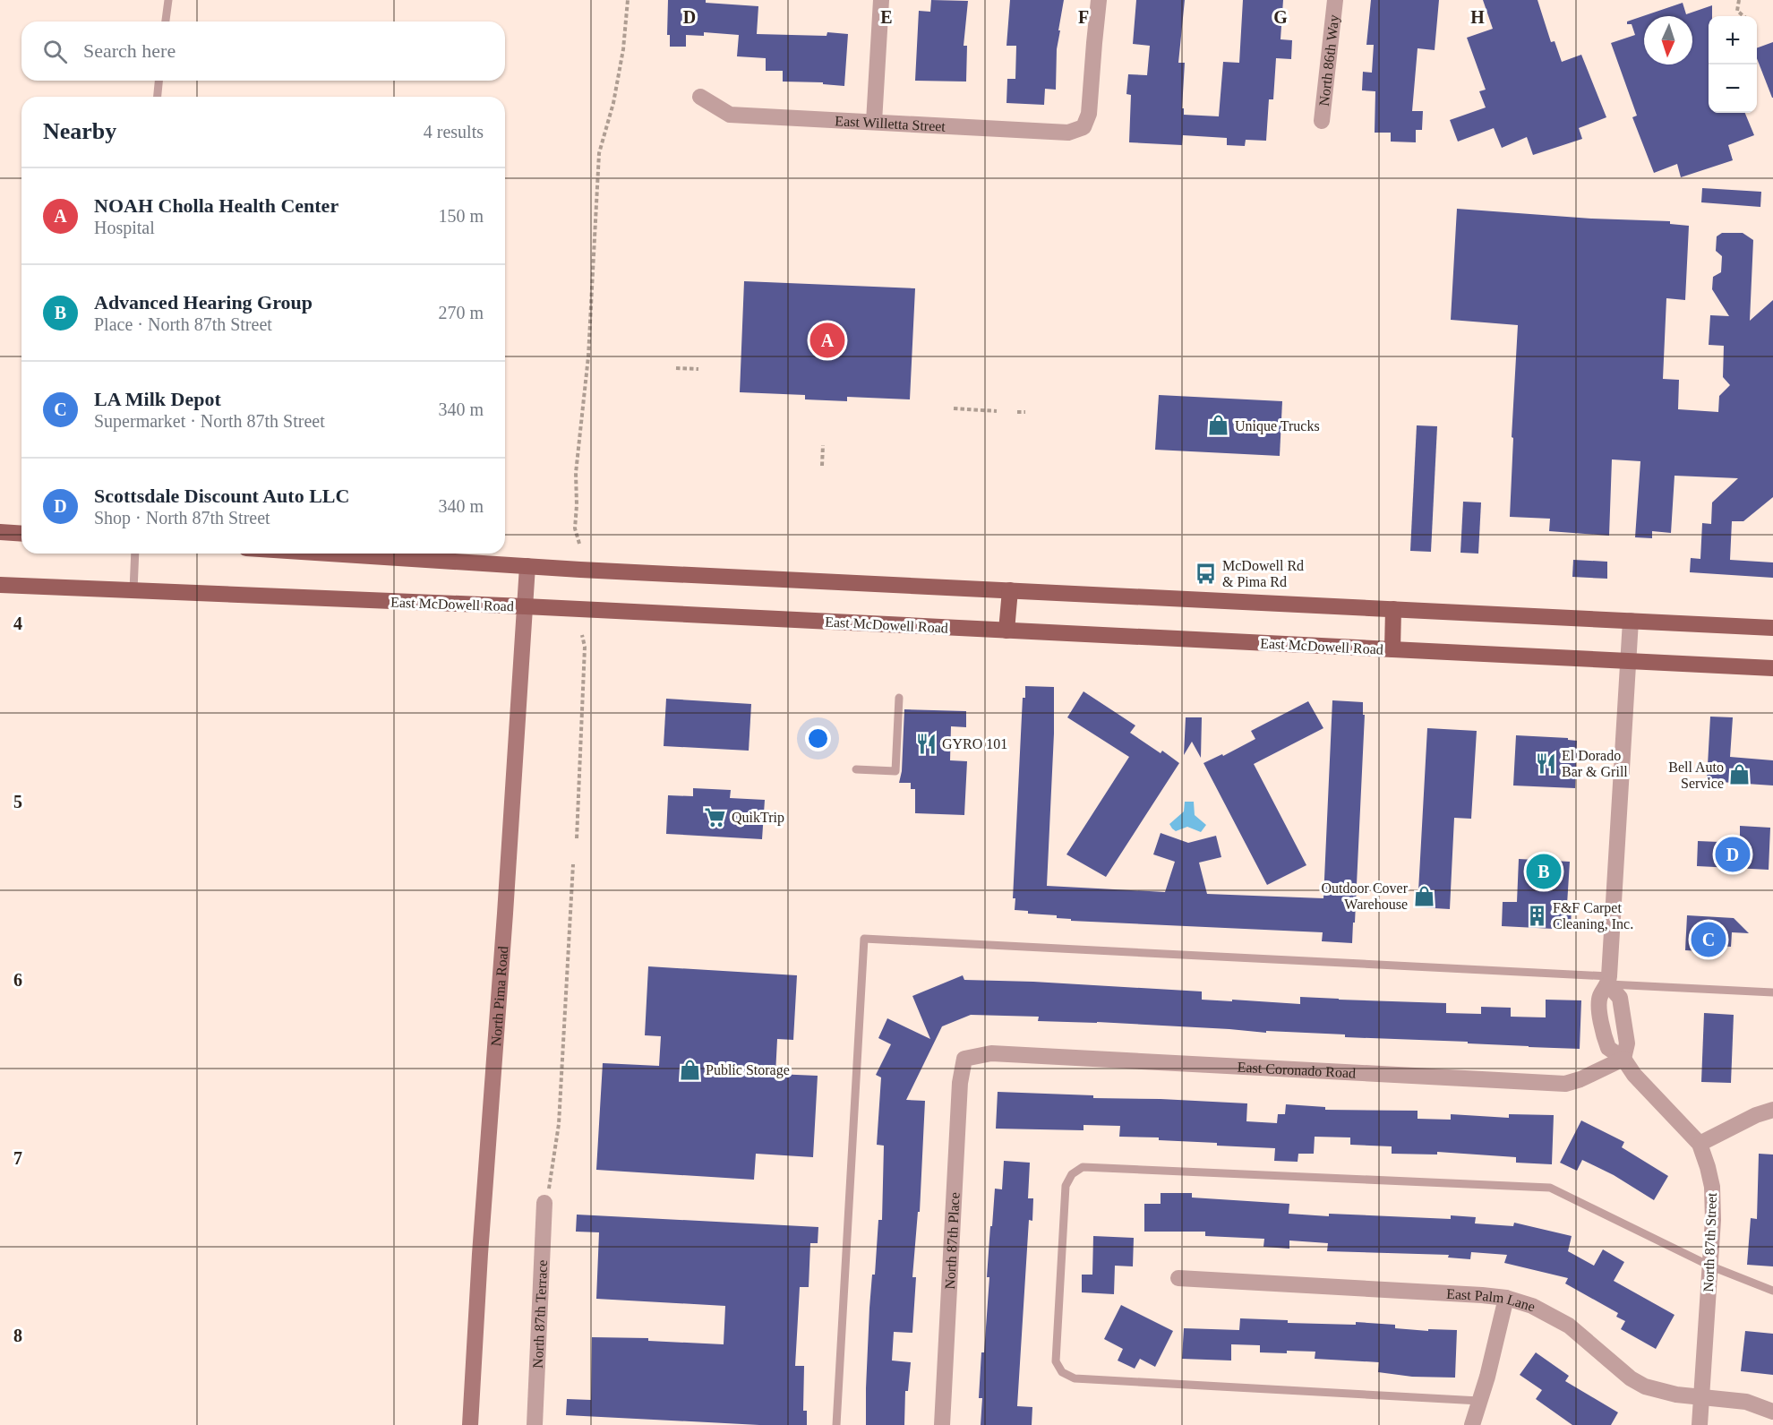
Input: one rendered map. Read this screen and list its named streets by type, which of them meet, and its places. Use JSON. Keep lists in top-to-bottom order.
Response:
{
  "streets": {
    "main road": ["East McDowell Road", "North Pima Road"],
    "street": [
      "North 86th Way",
      "East Willetta Street",
      "East Coronado Road",
      "North 87th Place",
      "North 87th Street",
      "East Palm Lane",
      "North 87th Terrace"
    ]
  },
  "crossings": [
    ["East McDowell Road", "North Pima Road"],
    ["East McDowell Road", "North 87th Street"],
    ["East Coronado Road", "North 87th Place"],
    ["East Coronado Road", "North 87th Street"],
    ["North 87th Street", "East Palm Lane"]
  ],
  "places": {
    "shop": [
      "Unique Trucks",
      "Bell Auto Service",
      "Outdoor Cover Warehouse",
      "Public Storage"
    ],
    "bus stop": ["McDowell Rd & Pima Rd"],
    "restaurant": ["GYRO 101", "El Dorado Bar & Grill"],
    "supermarket": ["QuikTrip"],
    "building": ["F&F Carpet Cleaning, Inc."]
  },
  "north": "bottom",
  "page": {
    "map_buttons": ["+", "−"],
    "search": "Search here",
    "heading": ["Nearby", "4 results"],
    "list": [
      {
        "mark": "A",
        "name": "NOAH Cholla Health Center",
        "note": "Hospital",
        "value": "150 m"
      },
      {
        "mark": "B",
        "name": "Advanced Hearing Group",
        "note": "Place · North 87th Street",
        "value": "270 m"
      },
      {
        "mark": "C",
        "name": "LA Milk Depot",
        "note": "Supermarket · North 87th Street",
        "value": "340 m"
      },
      {
        "mark": "D",
        "name": "Scottsdale Discount Auto LLC",
        "note": "Shop · North 87th Street",
        "value": "340 m"
      }
    ],
    "pins": [
      "A",
      "D",
      "B",
      "C"
    ]
  },
  "grid": {
    "columns": [
      "D",
      "E",
      "F",
      "G",
      "H"
    ],
    "rows": [
      "4",
      "5",
      "6",
      "7",
      "8"
    ]
  }
}
